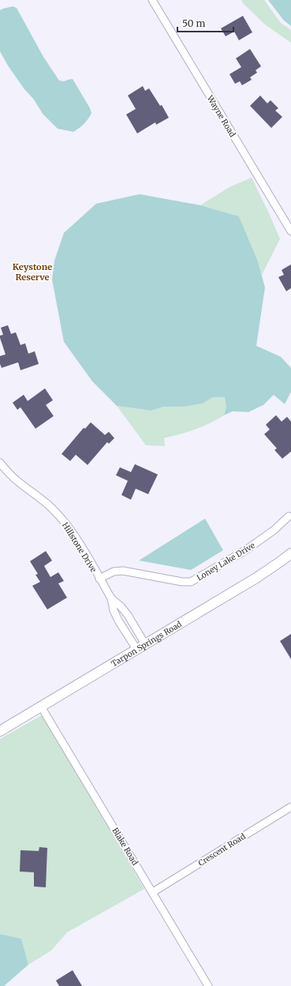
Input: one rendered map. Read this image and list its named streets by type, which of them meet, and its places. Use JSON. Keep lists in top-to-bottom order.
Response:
{
  "streets": {
    "main road": ["Tarpon Springs Road"],
    "street": [
      "Wayne Road",
      "Hillstone Drive",
      "Loney Lake Drive",
      "Blake Road",
      "Crescent Road"
    ]
  },
  "crossings": [
    ["Hillstone Drive", "Loney Lake Drive"],
    ["Hillstone Drive", "Tarpon Springs Road"],
    ["Tarpon Springs Road", "Blake Road"],
    ["Blake Road", "Crescent Road"]
  ],
  "districts": ["Keystone Reserve"],
  "scale_bar": "50 m"
}
